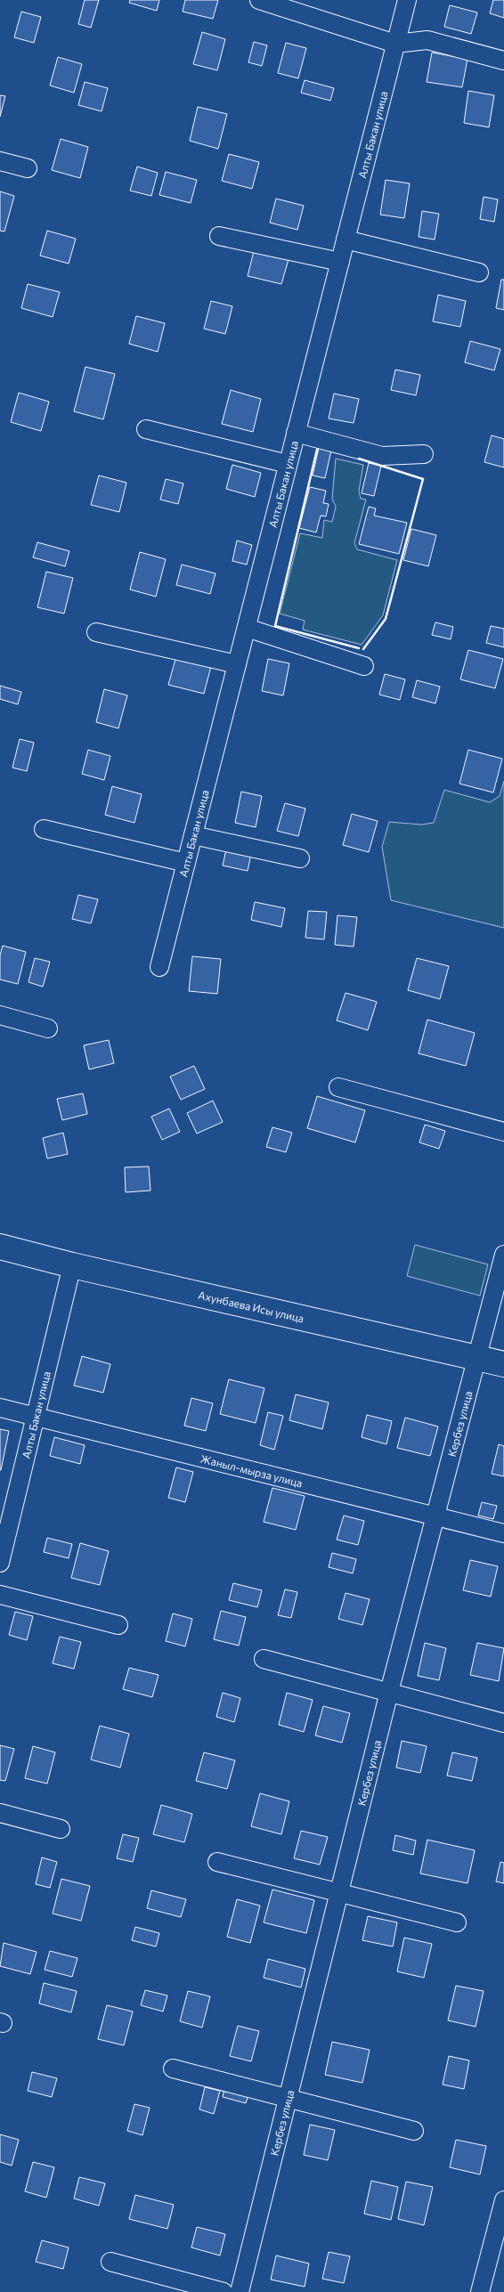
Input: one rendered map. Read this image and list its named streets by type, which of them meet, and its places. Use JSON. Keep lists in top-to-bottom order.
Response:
{
  "streets": {
    "main road": ["Ахунбаева Исы улица"],
    "street": ["Алты Бакан улица", "Кербез улица", "Жаныл-мырза улица"]
  },
  "crossings": [
    ["Алты Бакан улица", "Ахунбаева Исы улица"],
    ["Алты Бакан улица", "Жаныл-мырза улица"],
    ["Ахунбаева Исы улица", "Кербез улица"],
    ["Кербез улица", "Жаныл-мырза улица"]
  ]
}
